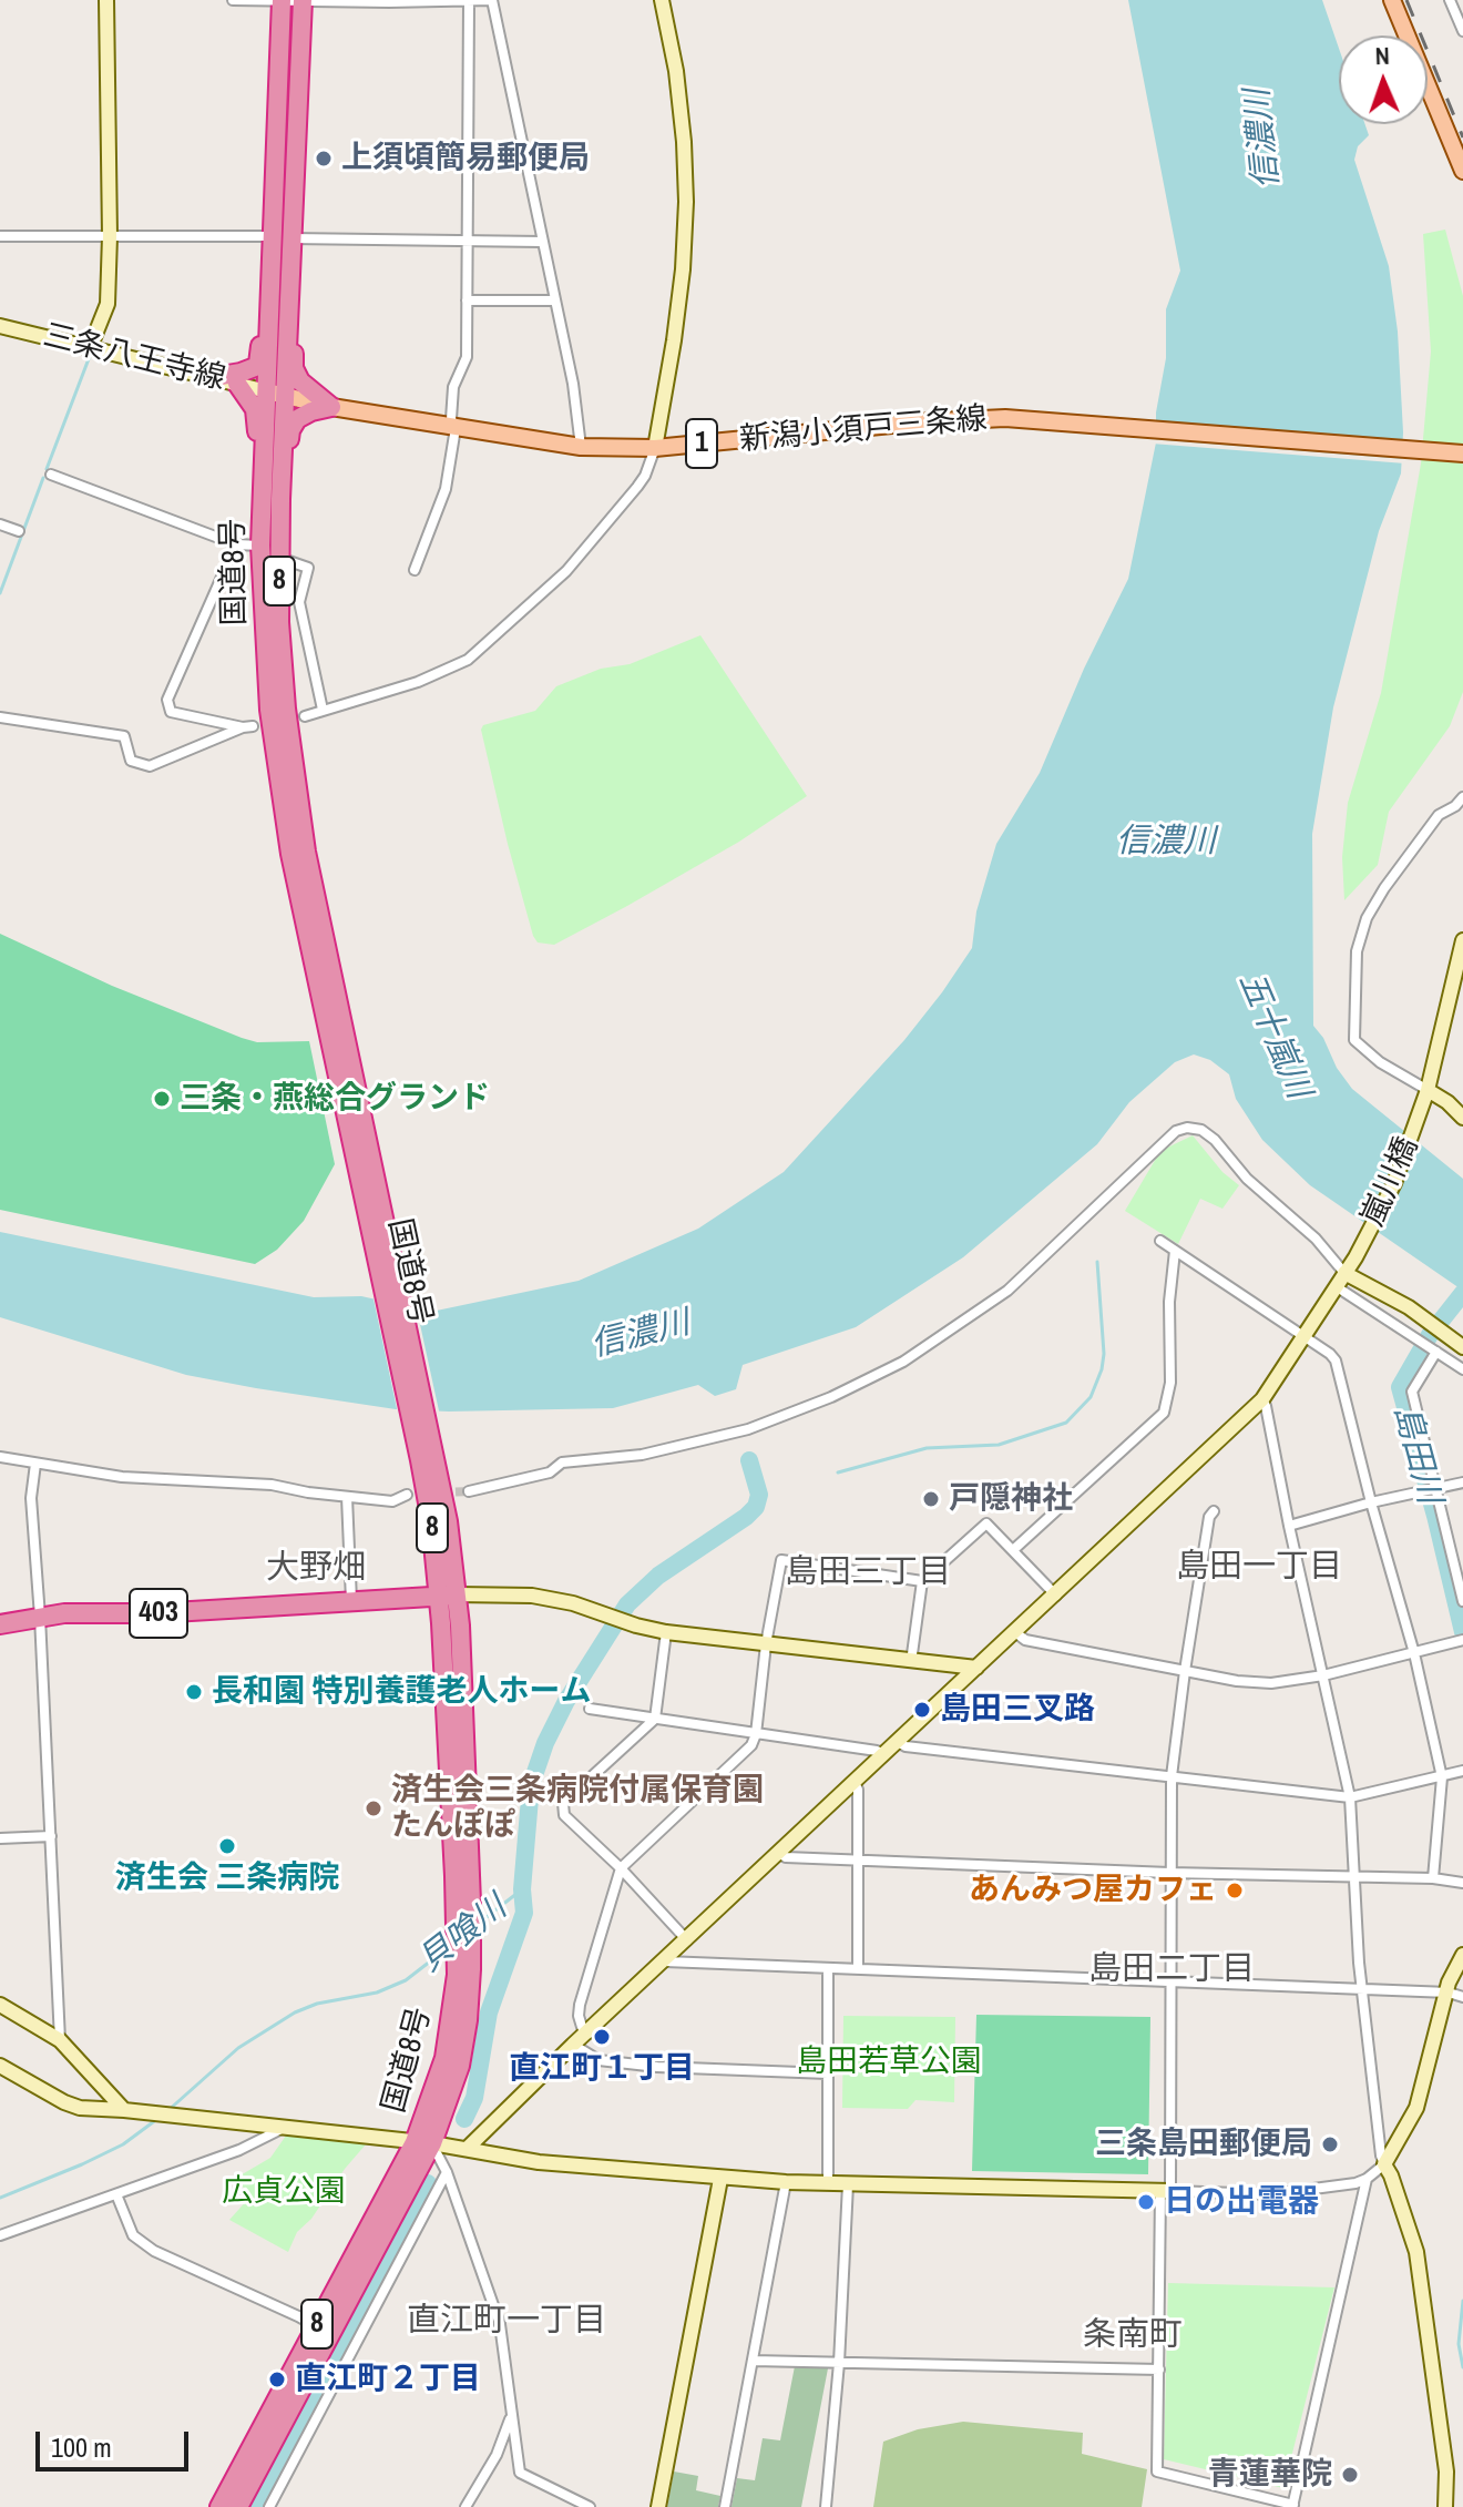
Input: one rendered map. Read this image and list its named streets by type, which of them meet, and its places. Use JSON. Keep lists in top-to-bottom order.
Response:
{
  "streets": {
    "highway": ["国道8号", "8", "403"],
    "main road": ["新潟小須戸三条線", "1"],
    "street": ["三条八王寺線", "嵐川橋"]
  },
  "crossings": [
    ["三条八王寺線", "新潟小須戸三条線"],
    ["三条八王寺線", "国道8号"],
    ["新潟小須戸三条線", "国道8号"],
    ["国道8号", "403"]
  ],
  "districts": [
    "島田一丁目",
    "大野畑",
    "島田三丁目",
    "島田二丁目",
    "直江町一丁目",
    "条南町"
  ],
  "water": [
    "信濃川",
    "五十嵐川",
    "島田川",
    "貝喰川"
  ],
  "parks": ["島田若草公園", "広貞公園"],
  "places": [
    "上須頃簡易郵便局",
    "三条・燕総合グランド",
    "戸隠神社",
    "長和園 特別養護老人ホーム",
    "島田三叉路",
    "済生会三条病院付属保育園 たんぽぽ",
    "済生会 三条病院",
    "あんみつ屋カフェ",
    "直江町１丁目",
    "三条島田郵便局",
    "日の出電器",
    "直江町２丁目",
    "青蓮華院"
  ],
  "scale_bar": "100 m",
  "north": "top"
}
